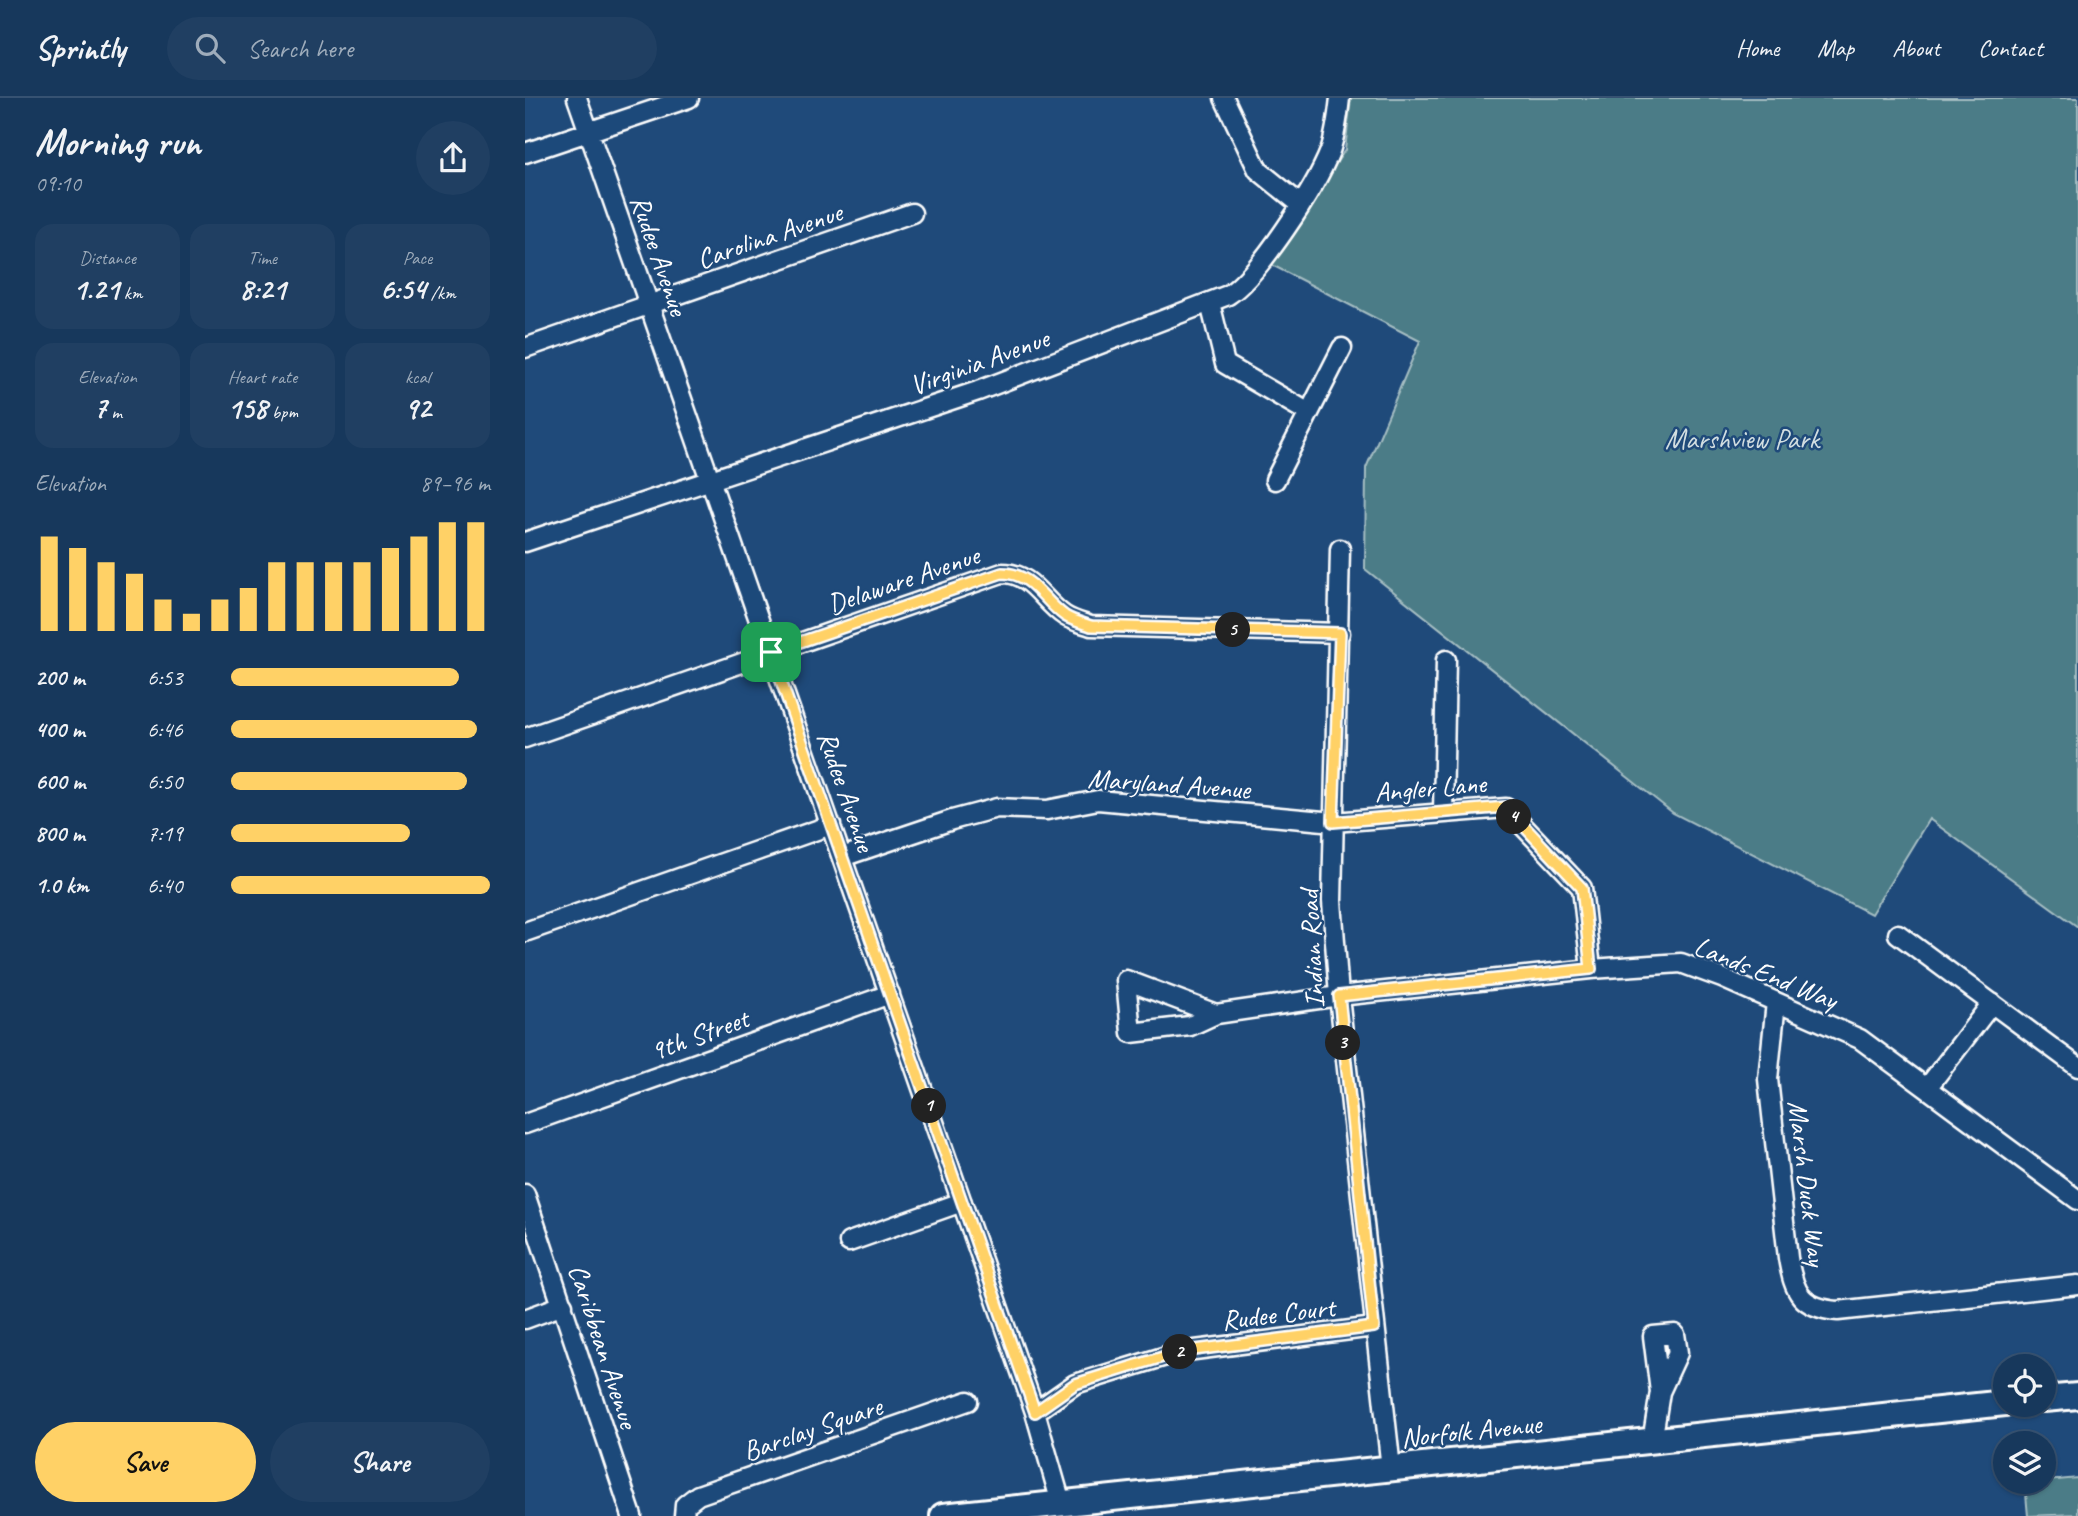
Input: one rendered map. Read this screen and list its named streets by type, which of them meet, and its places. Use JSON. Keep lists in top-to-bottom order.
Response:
{
  "streets": {
    "main road": ["Norfolk Avenue"],
    "street": [
      "Carolina Avenue",
      "Rudee Avenue",
      "Virginia Avenue",
      "Delaware Avenue",
      "Maryland Avenue",
      "Angler Lane",
      "Indian Road",
      "Lands End Way",
      "9th Street",
      "Marsh Duck Way",
      "Rudee Court",
      "Caribbean Avenue",
      "Barclay Square"
    ]
  },
  "crossings": [
    ["Carolina Avenue", "Rudee Avenue"],
    ["Rudee Avenue", "Virginia Avenue"],
    ["Rudee Avenue", "Delaware Avenue"],
    ["Rudee Avenue", "Maryland Avenue"],
    ["Rudee Avenue", "9th Street"],
    ["Rudee Avenue", "Rudee Court"],
    ["Rudee Avenue", "Norfolk Avenue"],
    ["Delaware Avenue", "Indian Road"],
    ["Maryland Avenue", "Angler Lane"],
    ["Maryland Avenue", "Indian Road"],
    ["Angler Lane", "Indian Road"],
    ["Angler Lane", "Lands End Way"],
    ["Indian Road", "Lands End Way"],
    ["Indian Road", "Rudee Court"],
    ["Indian Road", "Norfolk Avenue"],
    ["Lands End Way", "Marsh Duck Way"]
  ],
  "parks": ["Marshview Park"],
  "page": {
    "header": "Sprintly",
    "search": "Search here",
    "nav": [
      "Home",
      "Map",
      "About",
      "Contact"
    ],
    "heading": ["Morning run", "09:10"],
    "stats": [
      ["Distance", "1.21 km"],
      ["Time", "8:21"],
      ["Pace", "6:54 /km"],
      ["Elevation", "7 m"],
      ["Heart rate", "158 bpm"],
      ["kcal", "92"]
    ],
    "chart": ["Elevation", "89–96 m"],
    "pins": [
      "5",
      "4",
      "3",
      "1",
      "2"
    ],
    "list": [
      {
        "name": "200 m",
        "note": "6:53"
      },
      {
        "name": "400 m",
        "note": "6:46"
      },
      {
        "name": "600 m",
        "note": "6:50"
      },
      {
        "name": "800 m",
        "note": "7:19"
      },
      {
        "name": "1.0 km",
        "note": "6:40"
      }
    ],
    "buttons": ["Save", "Share"]
  }
}
